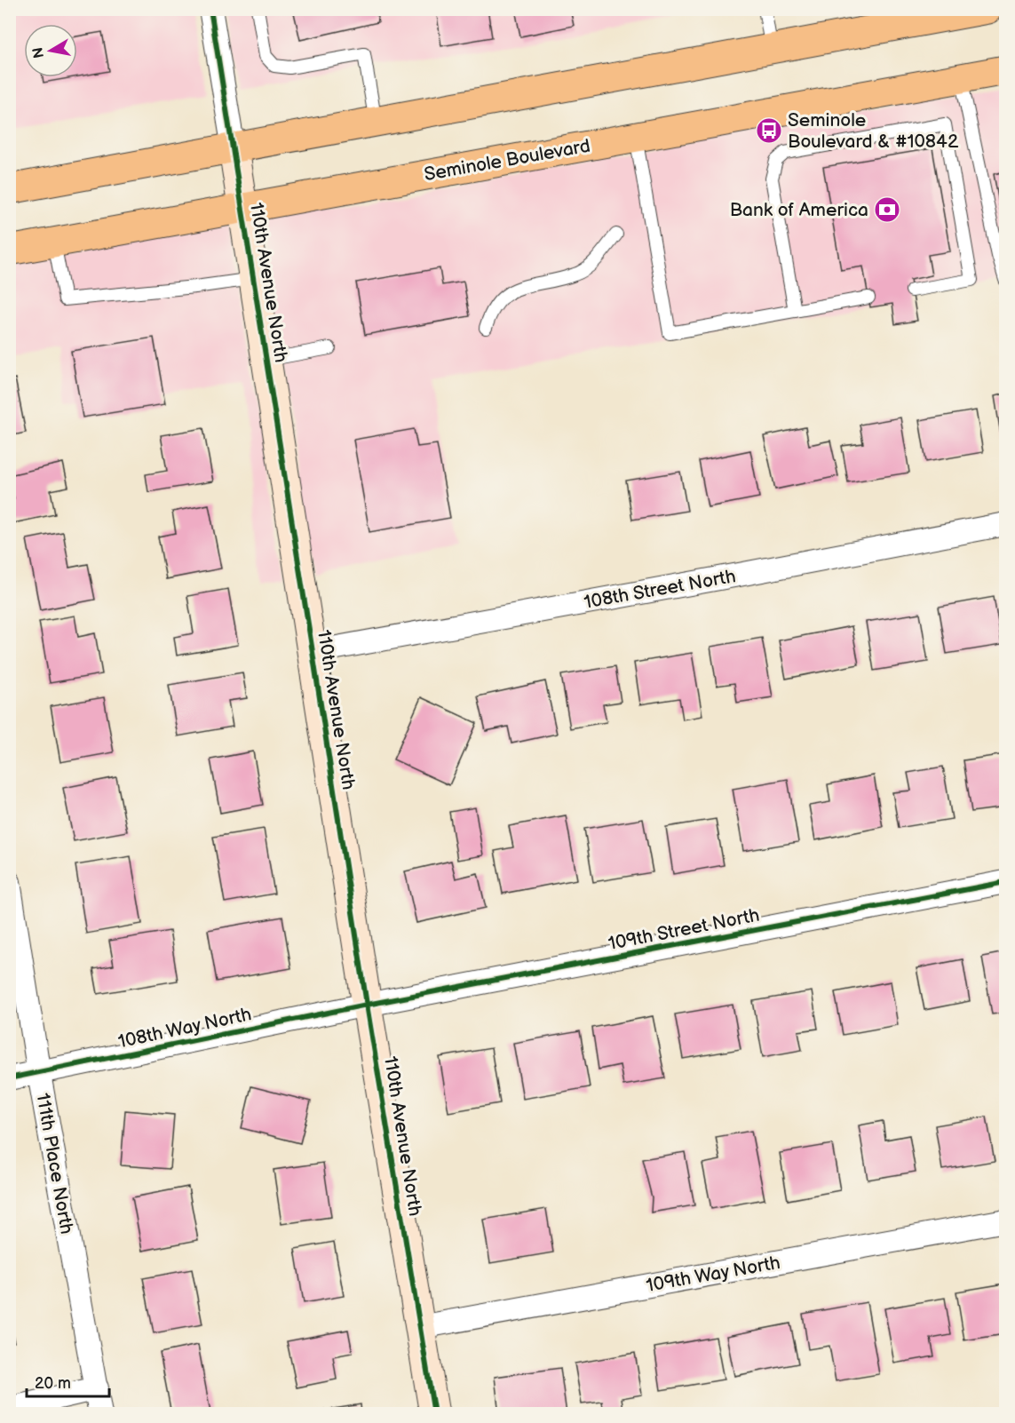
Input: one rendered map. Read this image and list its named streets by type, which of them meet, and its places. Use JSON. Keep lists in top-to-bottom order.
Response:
{
  "streets": {
    "main road": ["Seminole Boulevard"],
    "street": [
      "110th Avenue North",
      "108th Street North",
      "109th Street North",
      "108th Way North",
      "111th Place North",
      "109th Way North"
    ]
  },
  "crossings": [
    ["Seminole Boulevard", "110th Avenue North"],
    ["110th Avenue North", "108th Street North"],
    ["110th Avenue North", "109th Street North"],
    ["110th Avenue North", "108th Way North"],
    ["110th Avenue North", "109th Way North"],
    ["109th Street North", "108th Way North"],
    ["108th Way North", "111th Place North"]
  ],
  "places": {
    "bus stop": ["Seminole Boulevard & #10842"],
    "bank": ["Bank of America"]
  },
  "scale_bar": "20 m",
  "north": "left"
}
